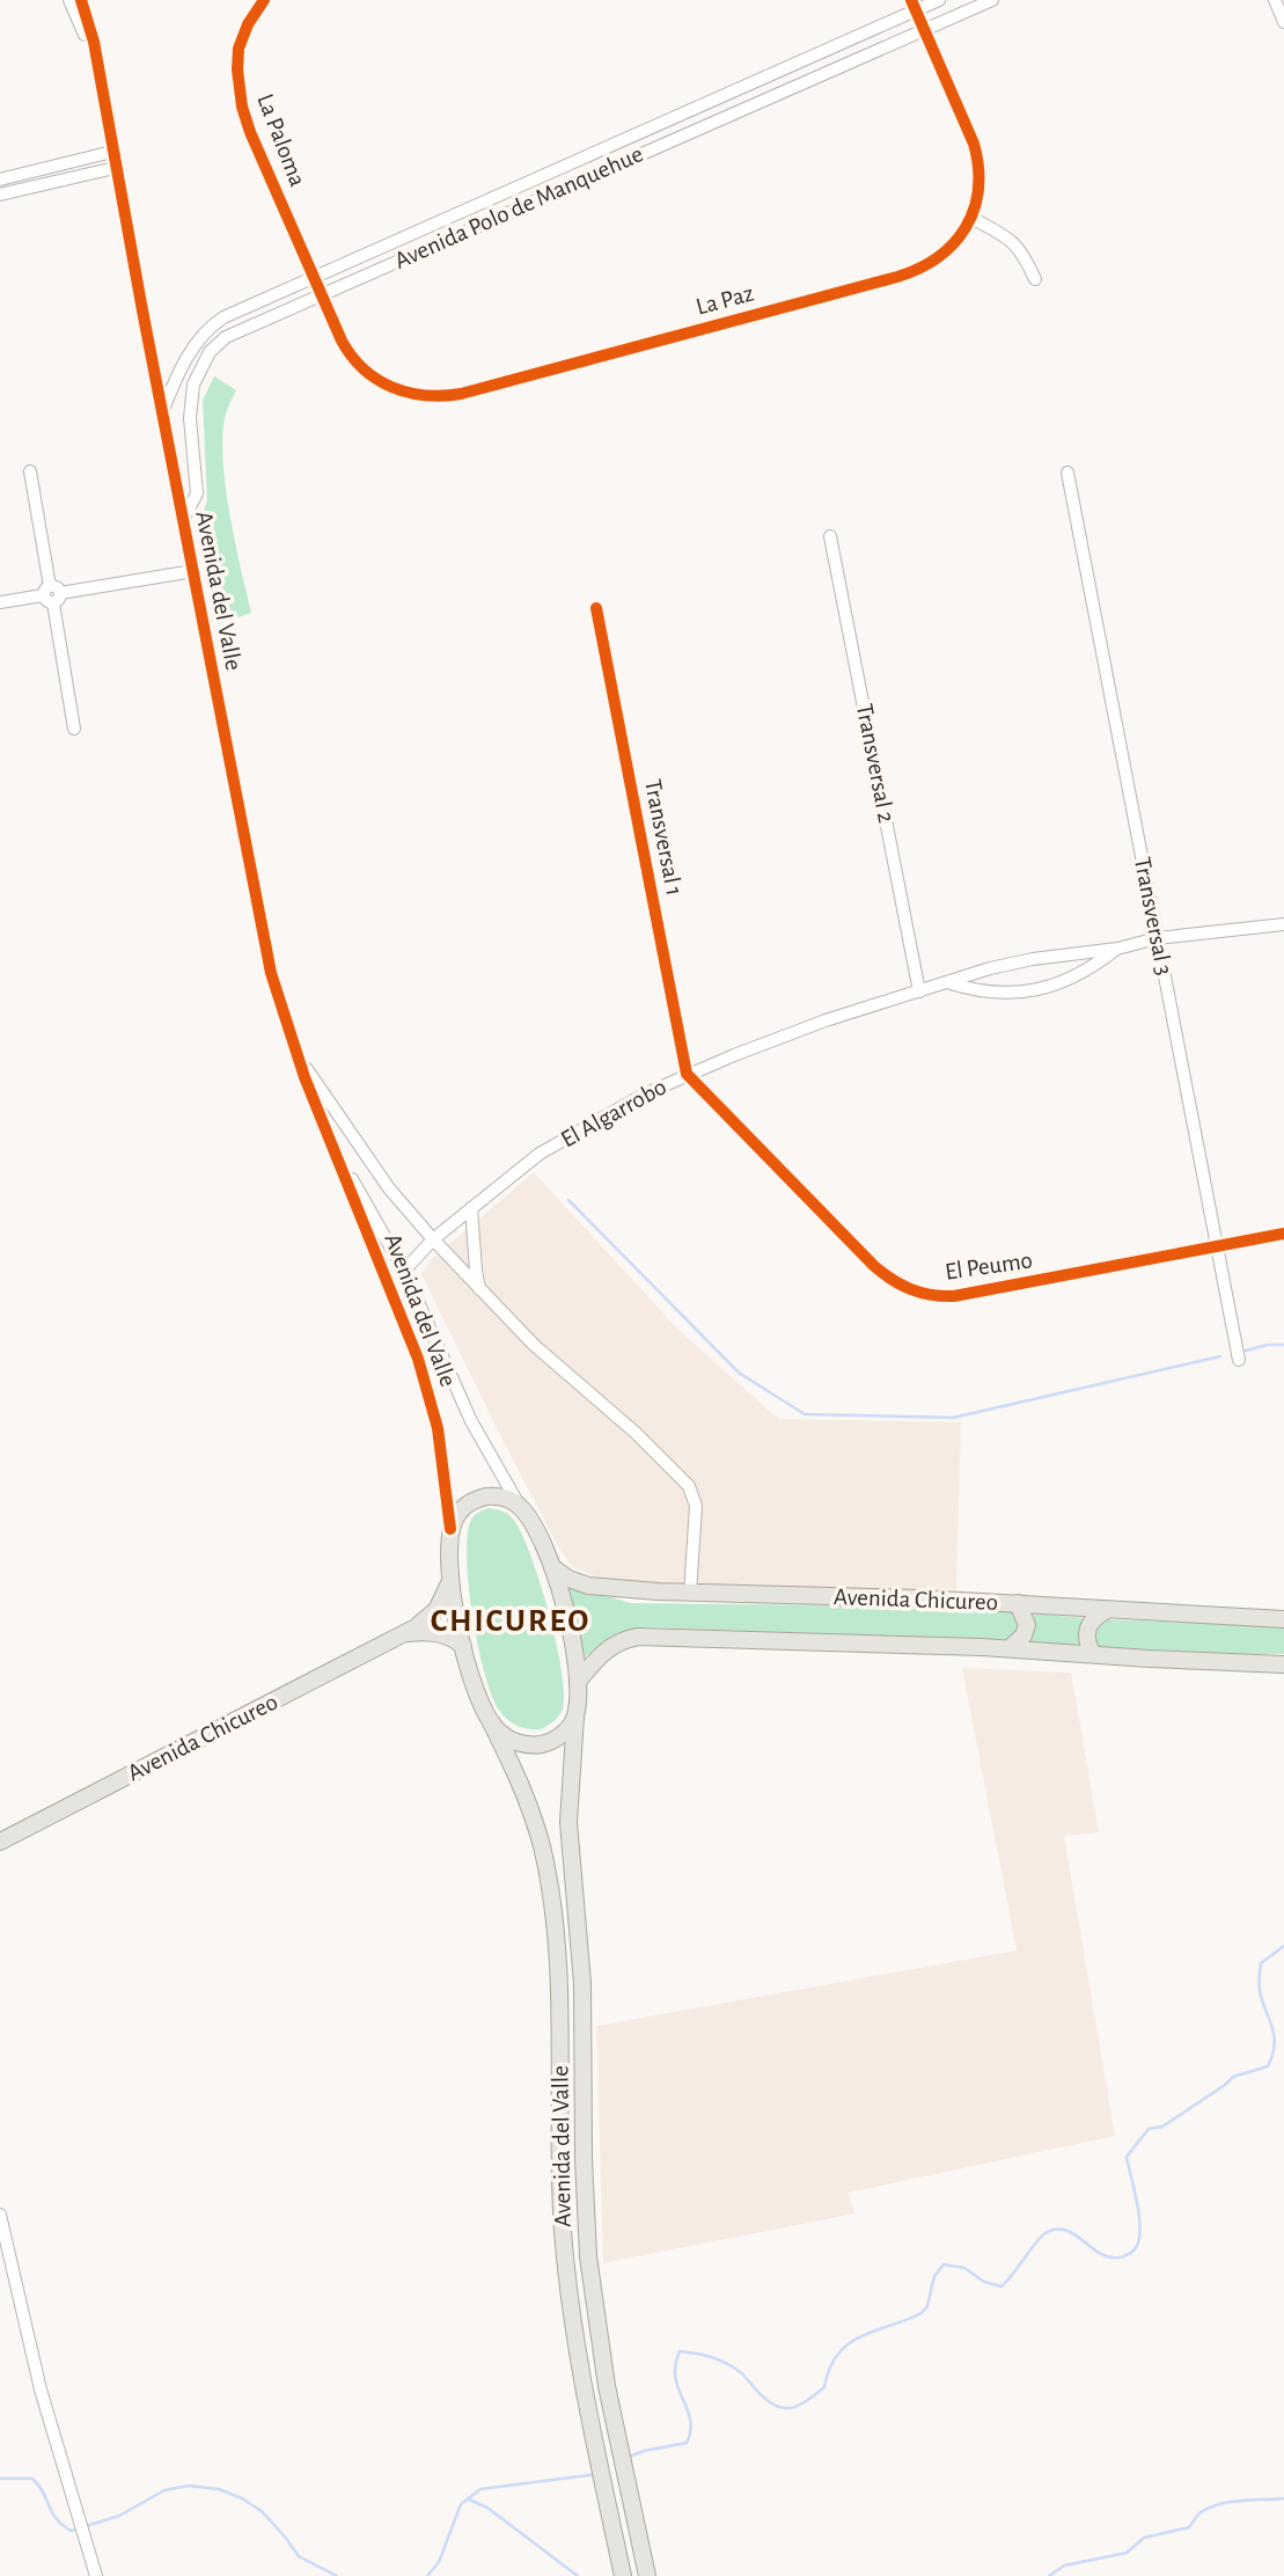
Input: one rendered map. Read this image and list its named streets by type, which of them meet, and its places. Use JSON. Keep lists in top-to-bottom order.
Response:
{
  "streets": {
    "main road": ["Avenida del Valle", "Avenida Chicureo"],
    "street": [
      "La Paloma",
      "Avenida Polo de Manquehue",
      "La Paz",
      "Transversal 2",
      "Transversal 1",
      "Transversal 3",
      "El Algarrobo",
      "El Peumo"
    ]
  },
  "crossings": [
    ["La Paloma", "Avenida Polo de Manquehue"],
    ["La Paloma", "La Paz"],
    ["Avenida Polo de Manquehue", "La Paz"],
    ["Avenida Polo de Manquehue", "Avenida del Valle"],
    ["Avenida del Valle", "El Algarrobo"],
    ["Avenida del Valle", "Avenida Chicureo"],
    ["Transversal 2", "El Algarrobo"],
    ["Transversal 1", "El Algarrobo"],
    ["Transversal 1", "El Peumo"],
    ["Transversal 3", "El Peumo"],
    ["El Algarrobo", "El Peumo"]
  ],
  "districts": ["CHICUREO"]
}
